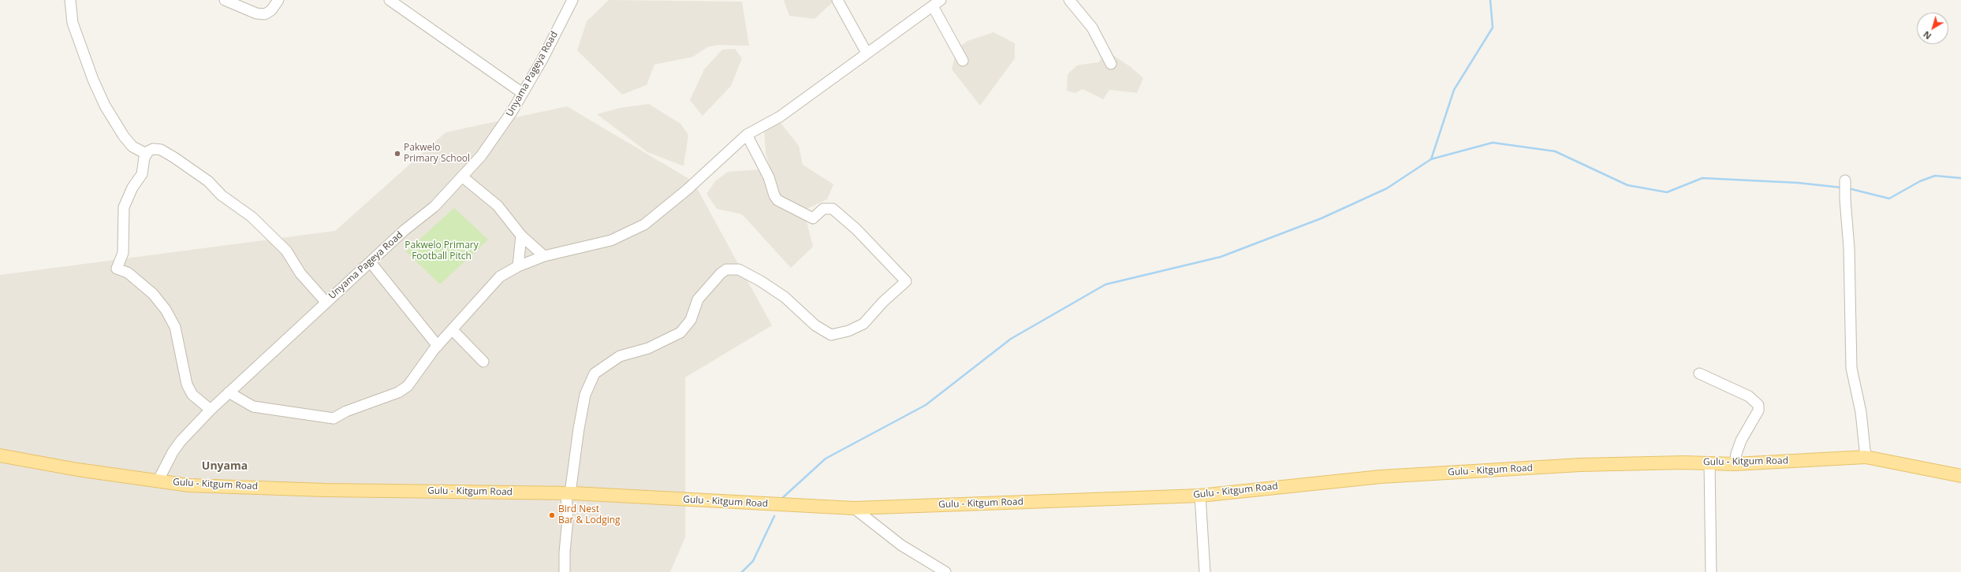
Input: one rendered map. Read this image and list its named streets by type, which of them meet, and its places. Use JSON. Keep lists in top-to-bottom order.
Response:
{
  "streets": {
    "main road": ["Gulu - Kitgum Road"],
    "street": ["Unyama Pageya Road"]
  },
  "crossings": [
    ["Unyama Pageya Road", "Gulu - Kitgum Road"]
  ],
  "districts": ["Unyama"],
  "parks": ["Pakwelo Primary Football Pitch"],
  "places": ["Pakwelo Primary School", "Bird Nest Bar & Lodging"],
  "north": "bottom left"
}
